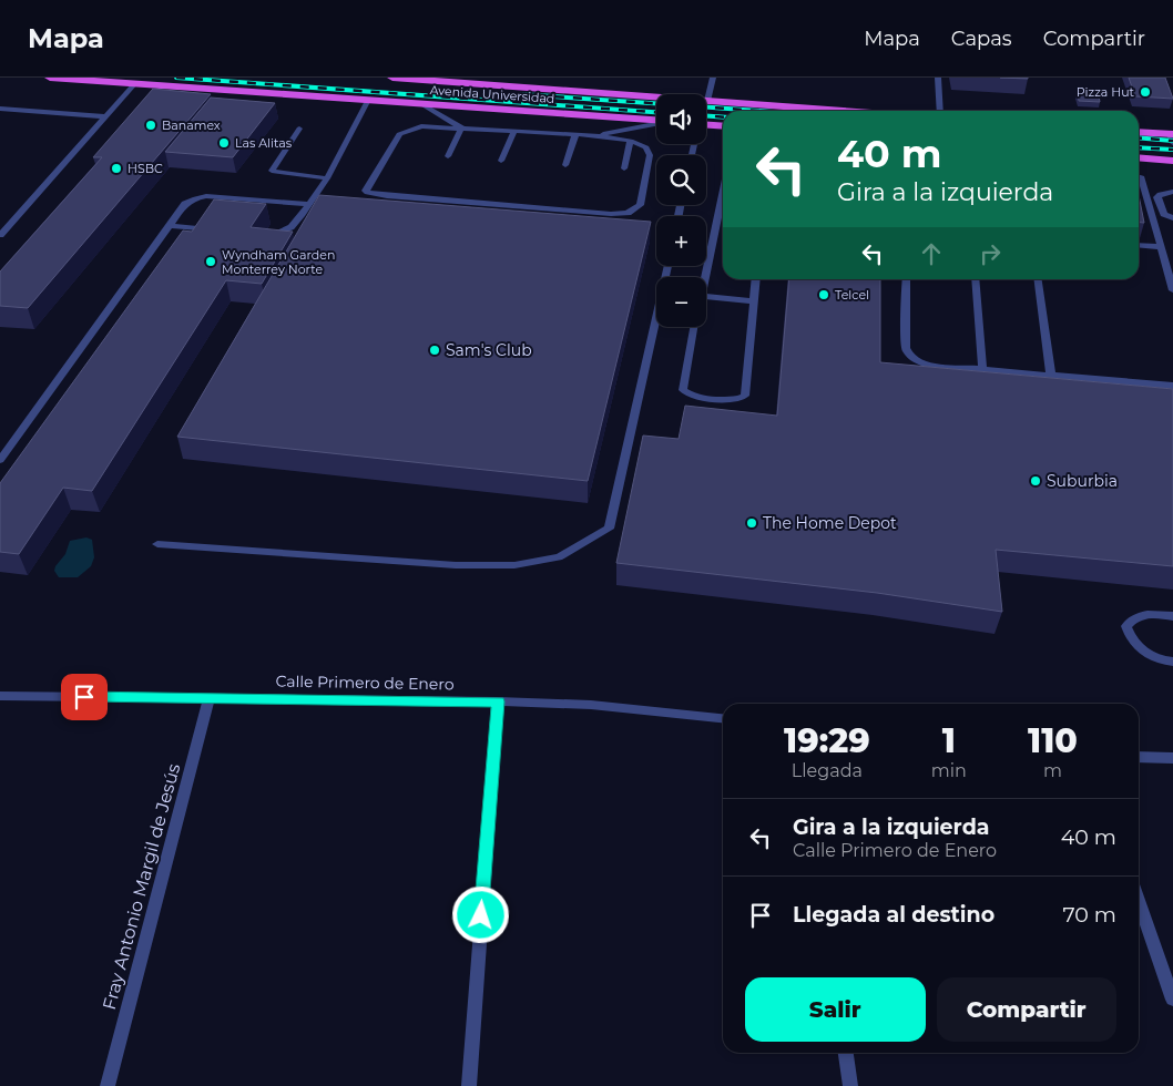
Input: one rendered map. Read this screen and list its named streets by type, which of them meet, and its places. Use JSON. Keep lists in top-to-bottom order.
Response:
{
  "streets": {
    "highway": ["Avenida Universidad"],
    "street": ["Calle Primero de Enero", "Fray Antonio Margil de Jesús"]
  },
  "crossings": [
    ["Calle Primero de Enero", "Fray Antonio Margil de Jesús"]
  ],
  "places": [
    "Pizza Hut",
    "Banamex",
    "Las Alitas",
    "HSBC",
    "Wyndham Garden Monterrey Norte",
    "Telcel",
    "Sam's Club",
    "Suburbia",
    "The Home Depot"
  ],
  "page": {
    "header": "Mapa",
    "nav": ["Mapa", "Capas", "Compartir"],
    "map_buttons": ["+", "−"],
    "turn": ["40 m", "Gira a la izquierda"],
    "eta": [
      "19:29",
      "Llegada",
      "1",
      "min",
      "110",
      "m"
    ],
    "list": [
      {
        "name": "Gira a la izquierda",
        "note": "Calle Primero de Enero",
        "value": "40 m"
      },
      {
        "name": "Llegada al destino",
        "value": "70 m"
      }
    ],
    "buttons": ["Salir", "Compartir"]
  }
}
